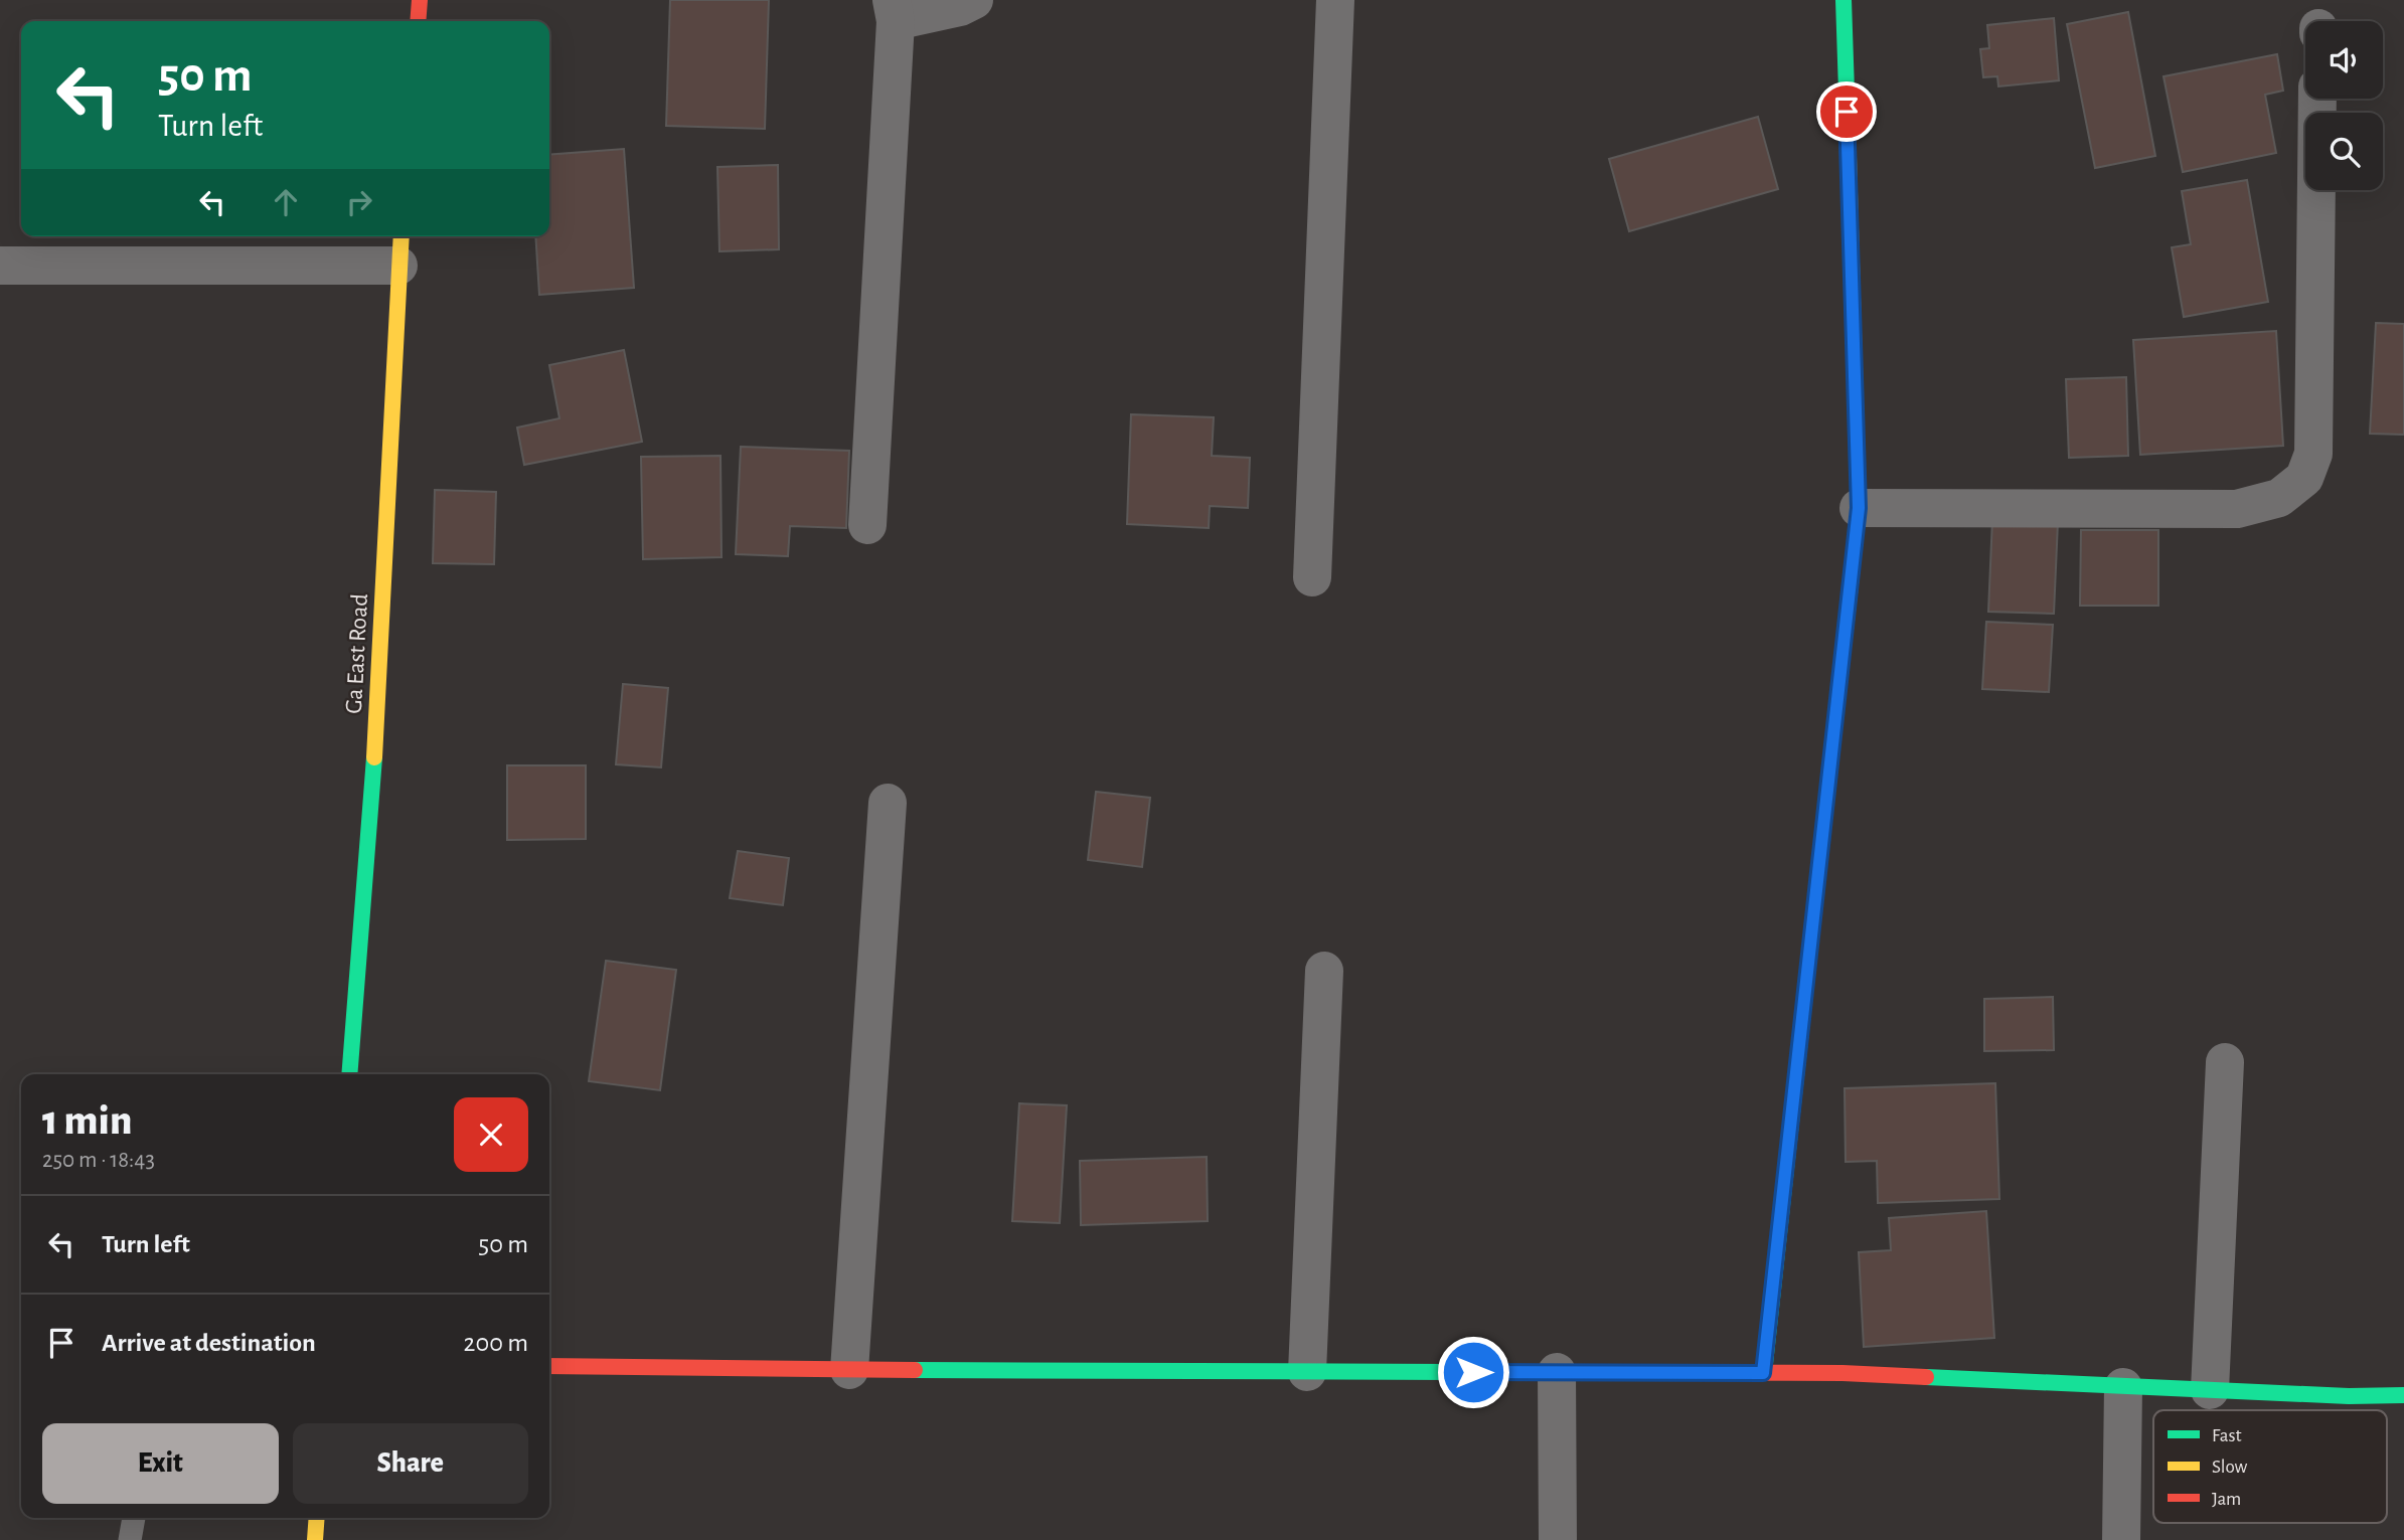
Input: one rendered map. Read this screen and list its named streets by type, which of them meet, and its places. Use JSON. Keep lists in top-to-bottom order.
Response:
{
  "streets": {
    "street": ["Ga East Road"]
  },
  "legend": ["Fast", "Slow", "Jam"],
  "page": {
    "turn": ["50 m", "Turn left"],
    "heading": ["1 min", "250 m · 18:43"],
    "list": [
      {
        "name": "Turn left",
        "value": "50 m"
      },
      {
        "name": "Arrive at destination",
        "value": "200 m"
      }
    ],
    "buttons": ["Exit", "Share"]
  }
}
